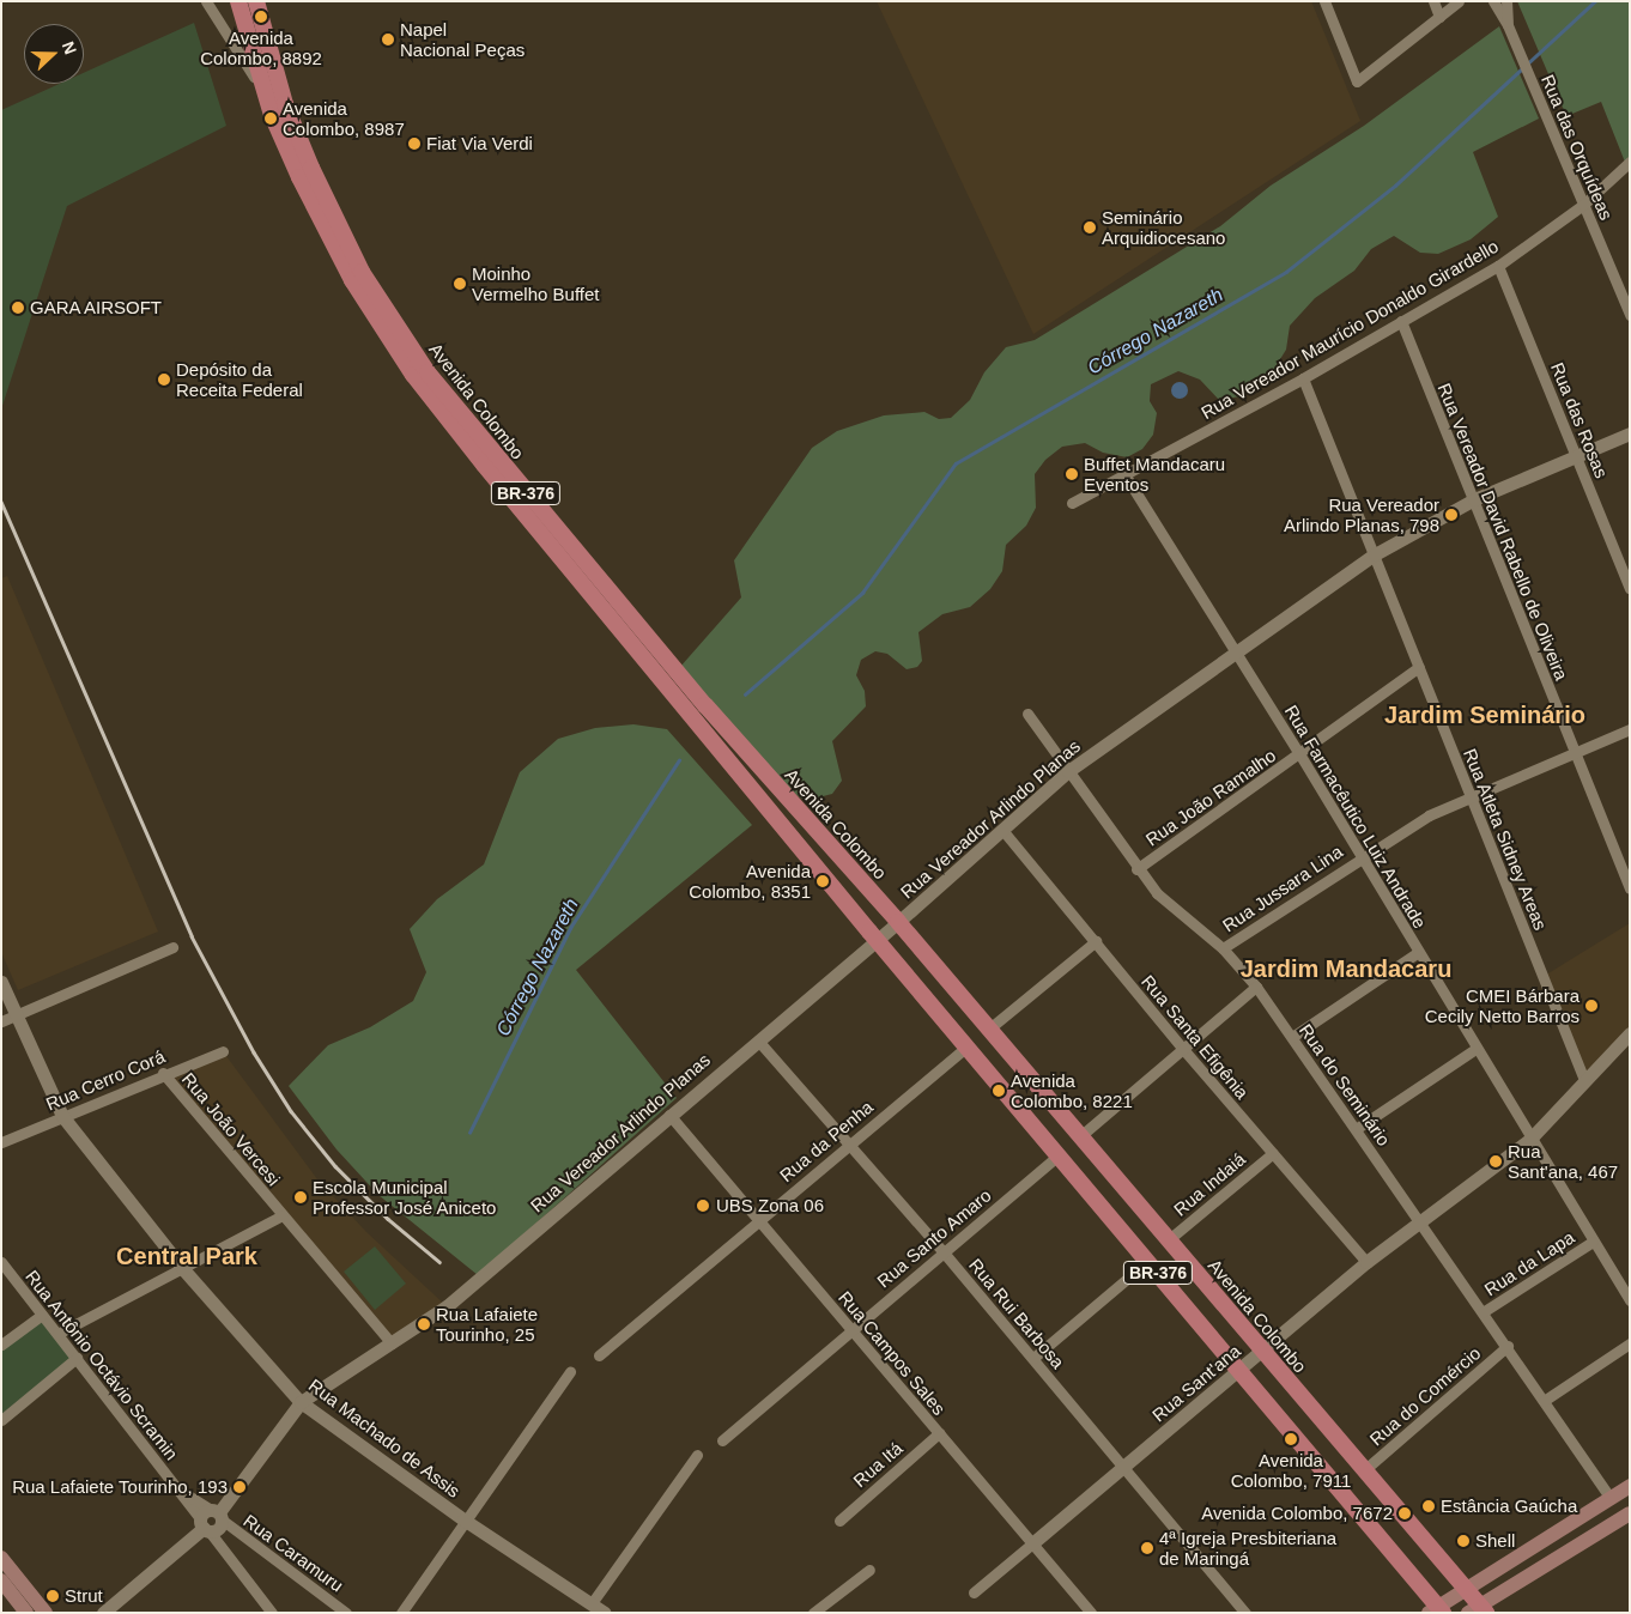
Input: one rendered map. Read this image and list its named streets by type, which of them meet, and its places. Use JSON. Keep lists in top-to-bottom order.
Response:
{
  "streets": {
    "main road": ["Avenida Colombo", "BR-376"],
    "street": [
      "Rua das Orquídeas",
      "Rua Vereador Maurício Donaldo Girardello",
      "Rua das Rosas",
      "Rua Vereador David Rabello de Oliveira",
      "Rua João Ramalho",
      "Rua Farmacêutico Luiz Andrade",
      "Rua Vereador Arlindo Planas",
      "Rua Atleta Sidney Areas",
      "Rua Jussara Lina",
      "Rua Santa Efigênia",
      "Rua Cerro Corá",
      "Rua do Seminário",
      "Rua João Vercesi",
      "Rua da Penha",
      "Rua Indaiá",
      "Rua Santo Amaro",
      "Rua da Lapa",
      "Rua Rui Barbosa",
      "Rua Campos Sales",
      "Rua Antônio Octávio Scramin",
      "Rua Sant'ana",
      "Rua do Comércio",
      "Rua Machado de Assis",
      "Rua Itá",
      "Rua Caramuru"
    ]
  },
  "crossings": [
    ["Rua das Orquídeas", "Rua Vereador Maurício Donaldo Girardello"],
    ["Rua Vereador Maurício Donaldo Girardello", "Rua das Rosas"],
    ["Rua Vereador Maurício Donaldo Girardello", "Rua Vereador David Rabello de Oliveira"],
    ["Rua Vereador Maurício Donaldo Girardello", "Rua Farmacêutico Luiz Andrade"],
    ["Rua Vereador Maurício Donaldo Girardello", "Rua Atleta Sidney Areas"],
    ["Avenida Colombo", "Rua Vereador Arlindo Planas"],
    ["Avenida Colombo", "Rua da Penha"],
    ["Avenida Colombo", "Rua Indaiá"],
    ["Avenida Colombo", "Rua Santo Amaro"],
    ["Avenida Colombo", "Rua Sant'ana"],
    ["Avenida Colombo", "Rua do Comércio"],
    ["Rua das Rosas", "Rua Vereador Arlindo Planas"],
    ["Rua Vereador David Rabello de Oliveira", "Rua Vereador Arlindo Planas"],
    ["Rua Vereador David Rabello de Oliveira", "Rua Jussara Lina"],
    ["Rua João Ramalho", "Rua Farmacêutico Luiz Andrade"],
    ["Rua João Ramalho", "Rua Atleta Sidney Areas"],
    ["Rua João Ramalho", "Rua do Seminário"],
    ["Rua Farmacêutico Luiz Andrade", "Rua Vereador Arlindo Planas"],
    ["Rua Farmacêutico Luiz Andrade", "Rua Jussara Lina"],
    ["Rua Farmacêutico Luiz Andrade", "Rua da Lapa"],
    ["Rua Farmacêutico Luiz Andrade", "Rua Sant'ana"],
    ["Rua Vereador Arlindo Planas", "Rua Atleta Sidney Areas"],
    ["Rua Vereador Arlindo Planas", "Rua Santa Efigênia"],
    ["Rua Vereador Arlindo Planas", "Rua do Seminário"],
    ["Rua Vereador Arlindo Planas", "Rua João Vercesi"],
    ["Rua Vereador Arlindo Planas", "Rua Rui Barbosa"],
    ["Rua Vereador Arlindo Planas", "Rua Campos Sales"],
    ["Rua Vereador Arlindo Planas", "Rua Machado de Assis"],
    ["Rua Atleta Sidney Areas", "Rua Jussara Lina"],
    ["Rua Atleta Sidney Areas", "Rua Sant'ana"],
    ["Rua Jussara Lina", "Rua do Seminário"],
    ["Rua Santa Efigênia", "Rua Indaiá"],
    ["Rua Santa Efigênia", "Rua Sant'ana"],
    ["Rua Cerro Corá", "Rua João Vercesi"],
    ["Rua Cerro Corá", "Rua Machado de Assis"],
    ["Rua do Seminário", "Rua da Lapa"],
    ["Rua do Seminário", "Rua Sant'ana"],
    ["Rua do Seminário", "Rua do Comércio"],
    ["Rua da Penha", "Rua Rui Barbosa"],
    ["Rua da Penha", "Rua Campos Sales"],
    ["Rua Santo Amaro", "Rua Rui Barbosa"],
    ["Rua Santo Amaro", "Rua Campos Sales"],
    ["Rua Rui Barbosa", "Rua Sant'ana"],
    ["Rua Campos Sales", "Rua Sant'ana"],
    ["Rua Campos Sales", "Rua Itá"],
    ["Rua Antônio Octávio Scramin", "Rua Caramuru"]
  ],
  "districts": ["Jardim Seminário", "Jardim Mandacaru", "Central Park"],
  "water": ["Córrego Nazareth"],
  "places": [
    "Avenida Colombo, 8892",
    "Napel Nacional Peças",
    "Avenida Colombo, 8987",
    "Fiat Via Verdi",
    "Seminário Arquidiocesano",
    "Moinho Vermelho Buffet",
    "GARA AIRSOFT",
    "Depósito da Receita Federal",
    "Buffet Mandacaru Eventos",
    "Rua Vereador Arlindo Planas, 798",
    "Avenida Colombo, 8351",
    "CMEI Bárbara Cecily Netto Barros",
    "Avenida Colombo, 8221",
    "Rua Sant'ana, 467",
    "Escola Municipal Professor José Aniceto",
    "UBS Zona 06",
    "Rua Lafaiete Tourinho, 25",
    "Avenida Colombo, 7911",
    "Rua Lafaiete Tourinho, 193",
    "Estância Gaúcha",
    "Avenida Colombo, 7672",
    "Shell",
    "4ª Igreja Presbiteriana de Maringá",
    "Strut"
  ],
  "north": "right"
}
